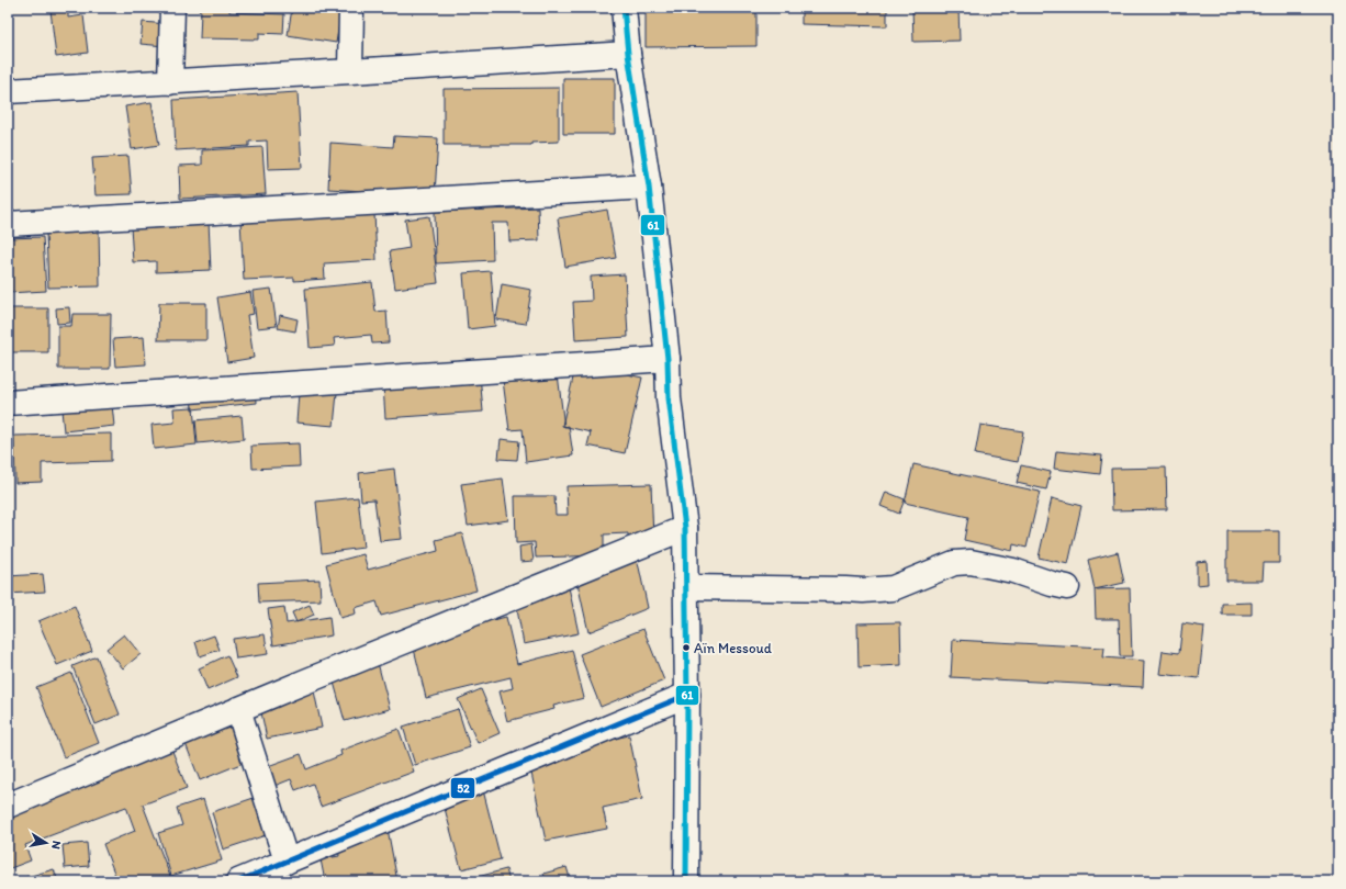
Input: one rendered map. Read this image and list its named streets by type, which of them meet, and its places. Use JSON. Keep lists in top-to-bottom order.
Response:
{
  "places": ["Aïn Messoud"],
  "lines": ["transit line 61", "transit line 52"],
  "north": "right"
}
